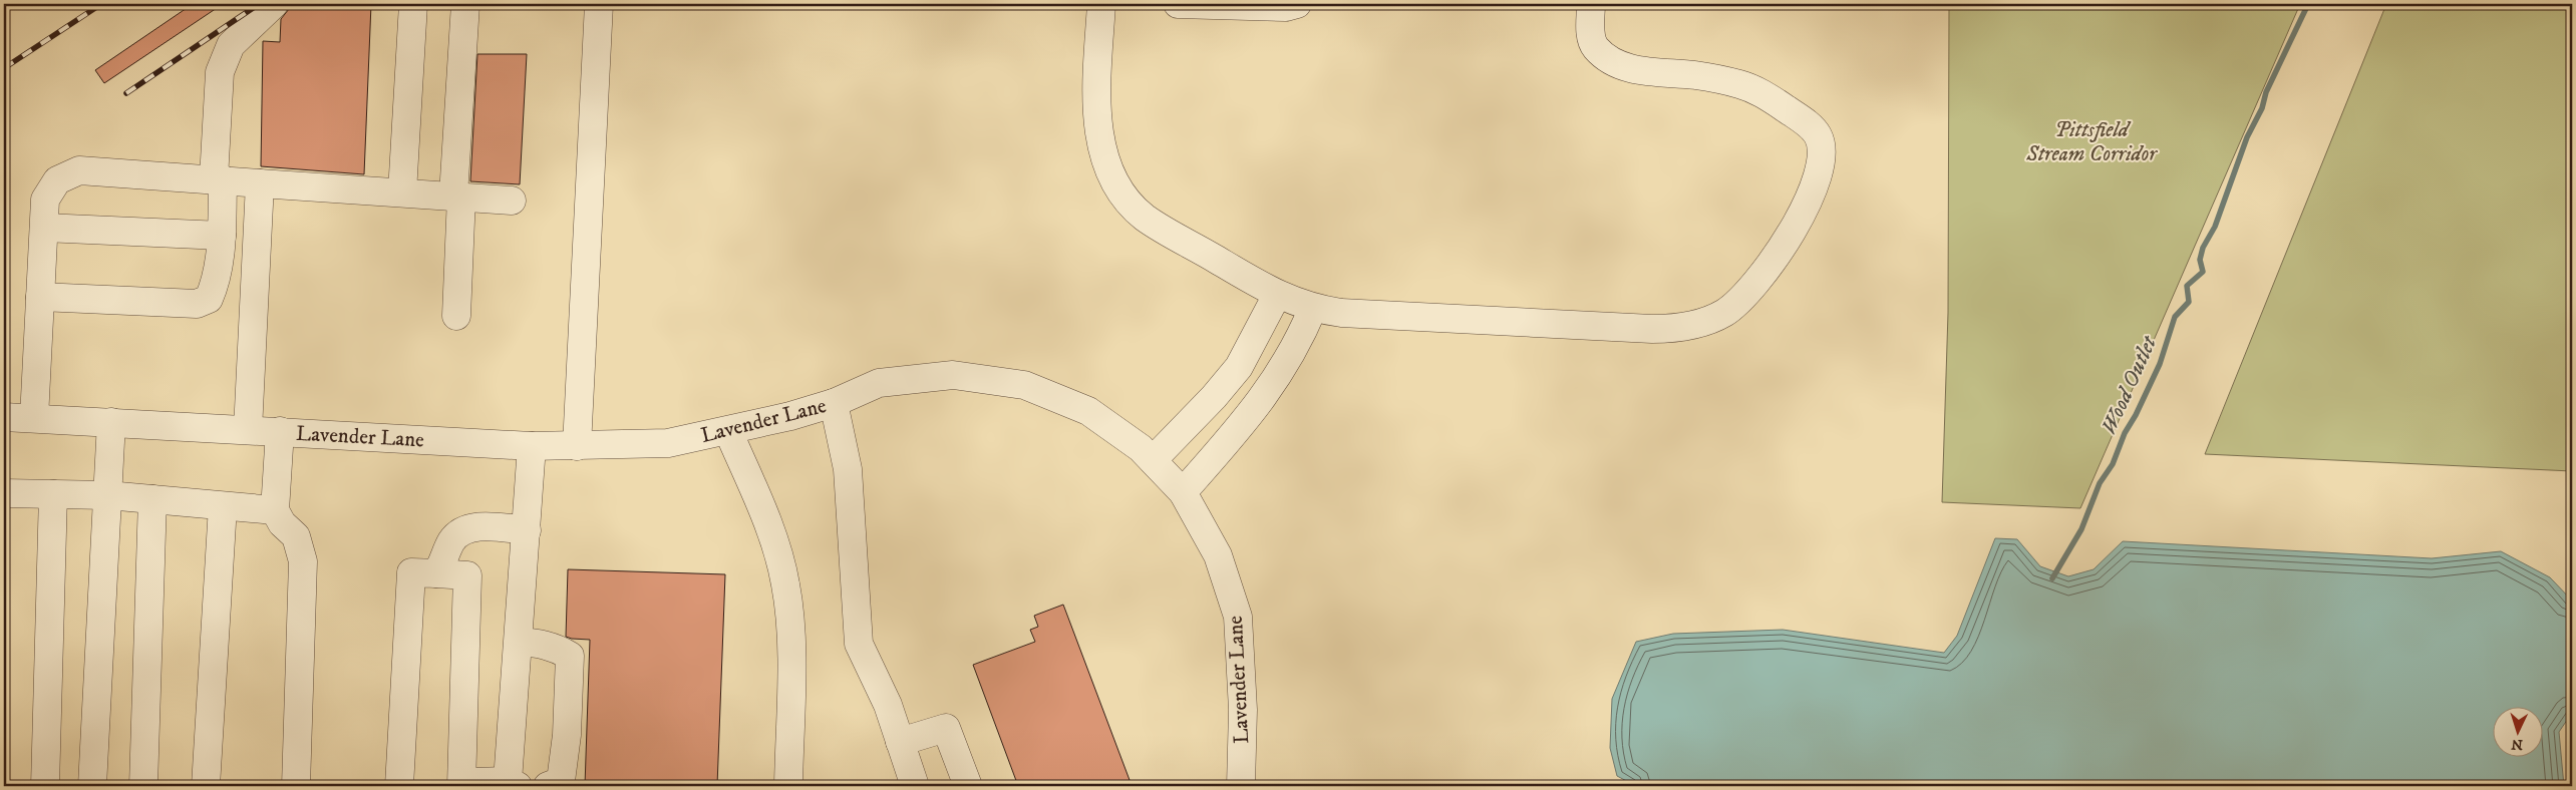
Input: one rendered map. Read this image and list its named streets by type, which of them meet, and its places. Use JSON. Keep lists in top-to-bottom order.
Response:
{
  "streets": {
    "street": ["Lavender Lane"]
  },
  "water": ["Wood Outlet"],
  "parks": ["Pittsfield Stream Corridor"],
  "north": "bottom"
}
